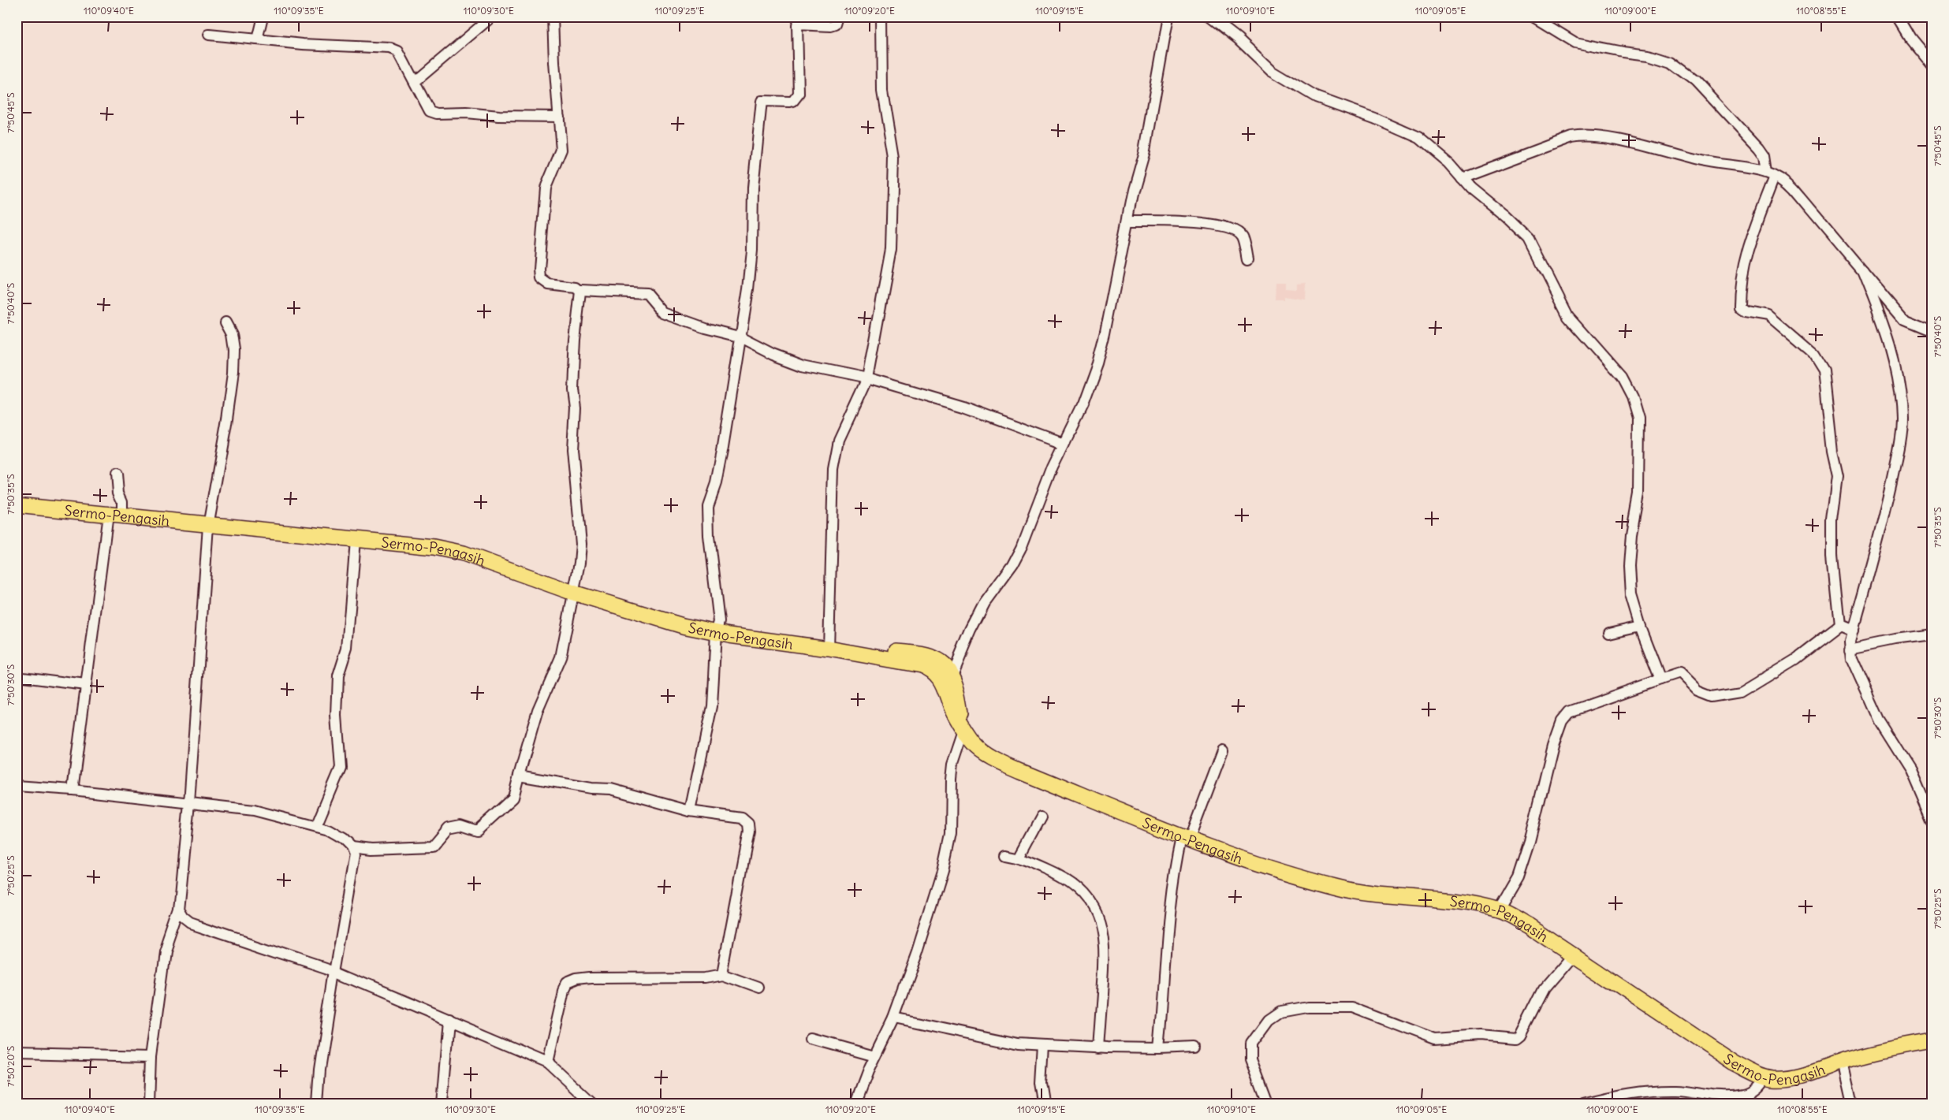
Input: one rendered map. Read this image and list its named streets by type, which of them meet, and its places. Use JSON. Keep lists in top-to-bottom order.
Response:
{
  "streets": {
    "main road": ["Sermo-Pengasih"]
  },
  "coordinates": [
    "110°09'40\"E",
    "110°09'35\"E",
    "110°09'30\"E",
    "110°09'25\"E",
    "110°09'20\"E",
    "110°09'15\"E",
    "110°09'10\"E",
    "110°09'05\"E",
    "110°09'00\"E",
    "110°08'55\"E",
    "7°50'45\"S",
    "7°50'40\"S",
    "7°50'35\"S",
    "7°50'30\"S",
    "7°50'25\"S",
    "7°50'20\"S"
  ]
}
